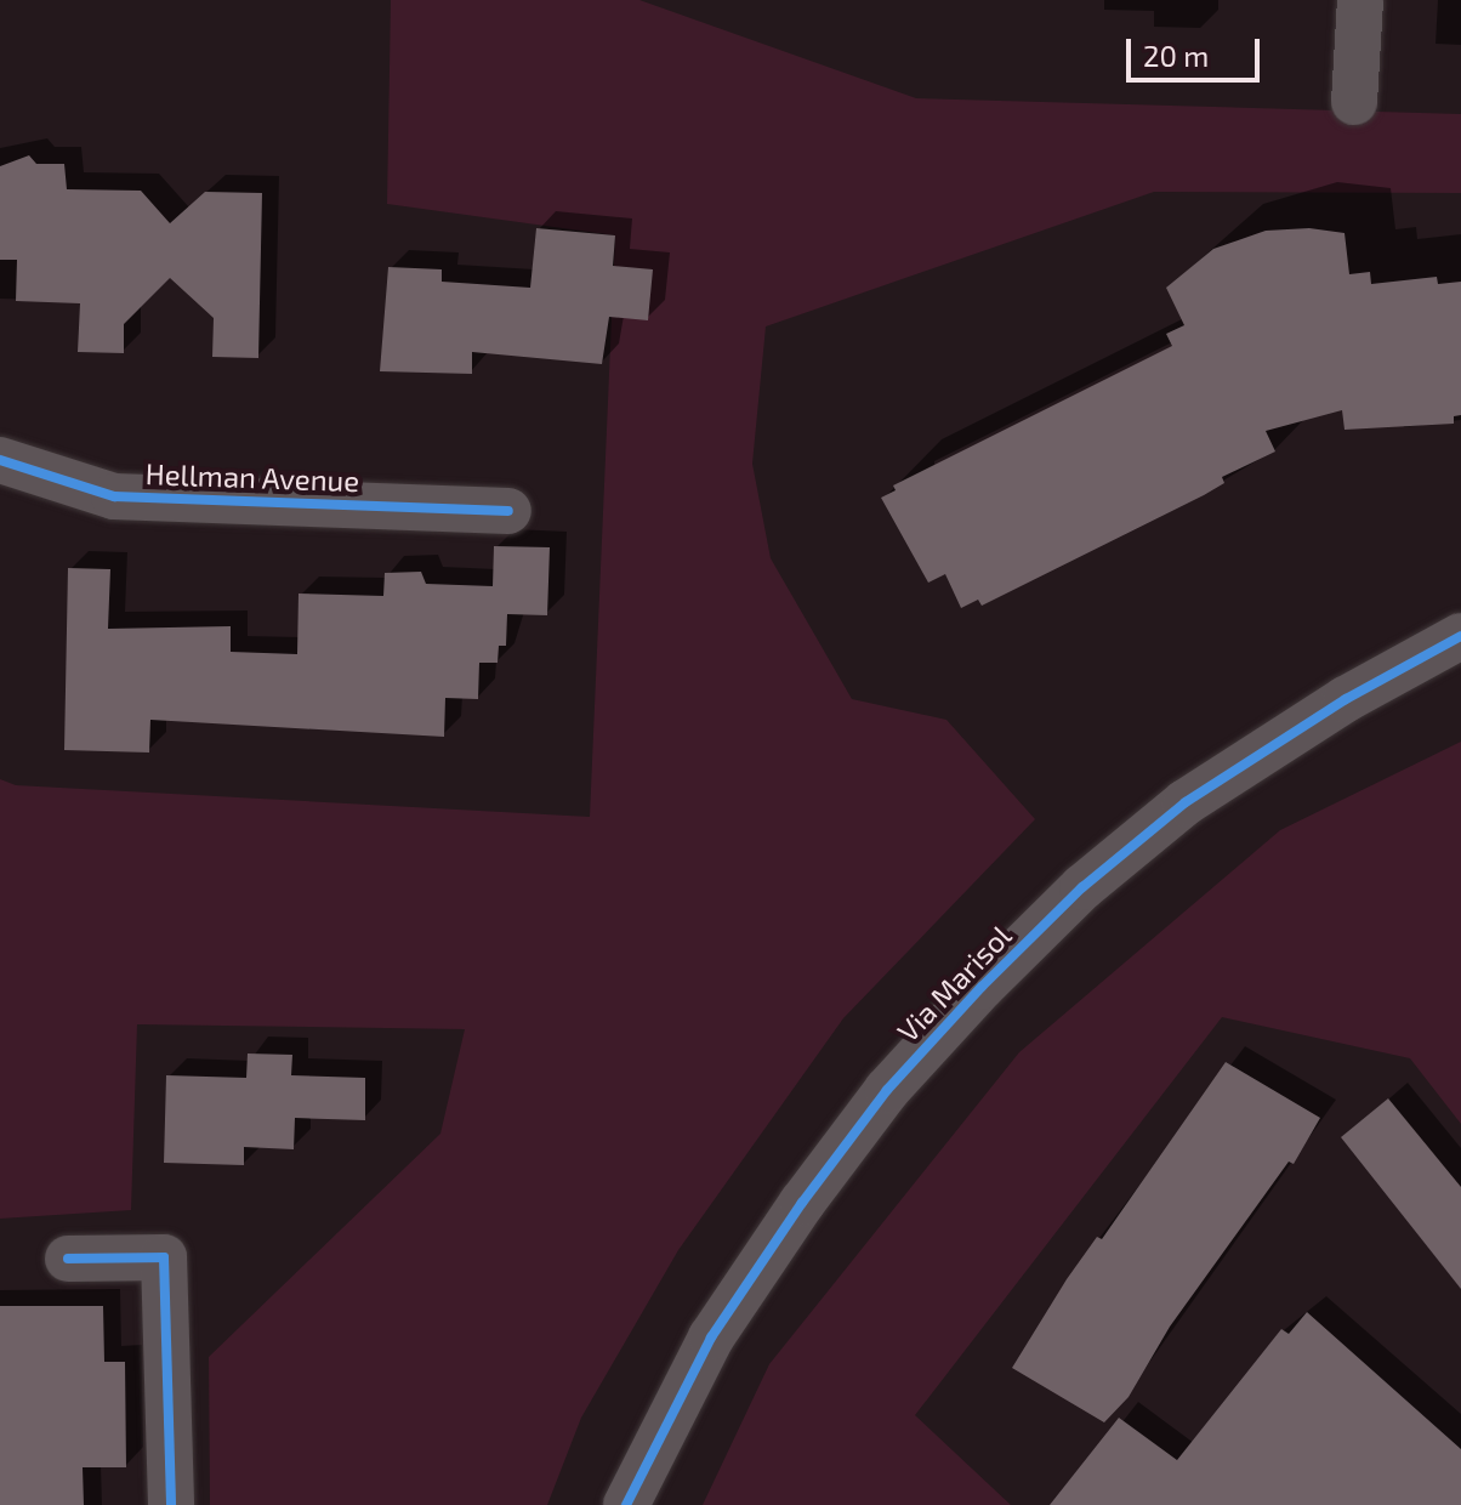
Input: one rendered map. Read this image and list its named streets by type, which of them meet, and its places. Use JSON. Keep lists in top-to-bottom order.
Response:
{
  "streets": {
    "street": ["Hellman Avenue", "Via Marisol"]
  },
  "scale_bar": "20 m"
}
